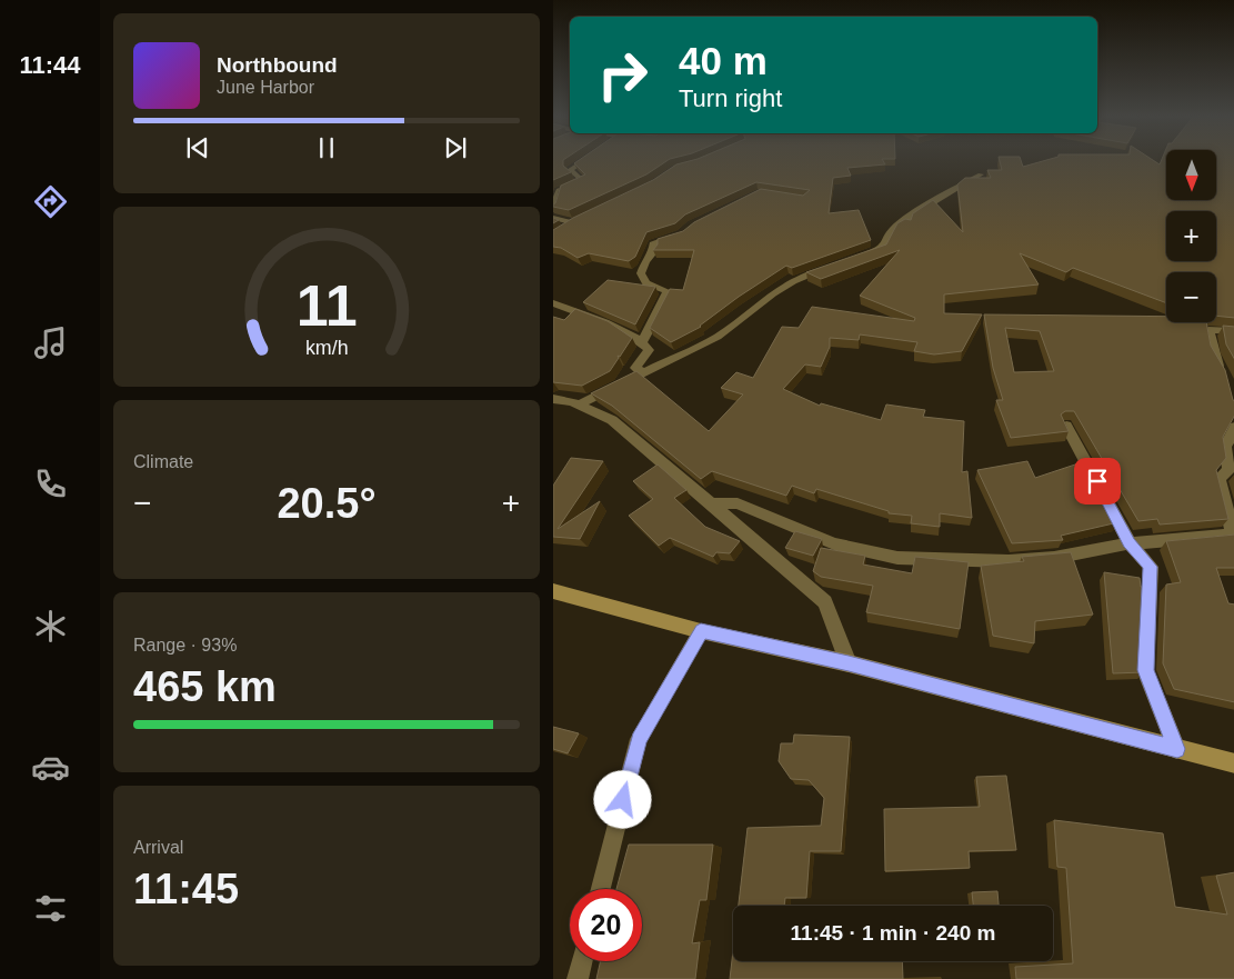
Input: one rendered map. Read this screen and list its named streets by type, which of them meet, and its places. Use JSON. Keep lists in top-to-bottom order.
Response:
{
  "north": "bottom",
  "page": {
    "tabs": "11:44",
    "turn": ["40 m", "Turn right"],
    "song": ["Northbound", "June Harbor"],
    "map_buttons": ["+", "−"],
    "tile": [
      "Climate",
      ["Range · 93%", "465 km"],
      ["Arrival", "11:45"]
    ],
    "heat": ["−", "20.5°", "+"],
    "limit": "20",
    "trip": "11:45 · 1 min · 240 m",
    "gauge": ["11", "km/h"]
  }
}
